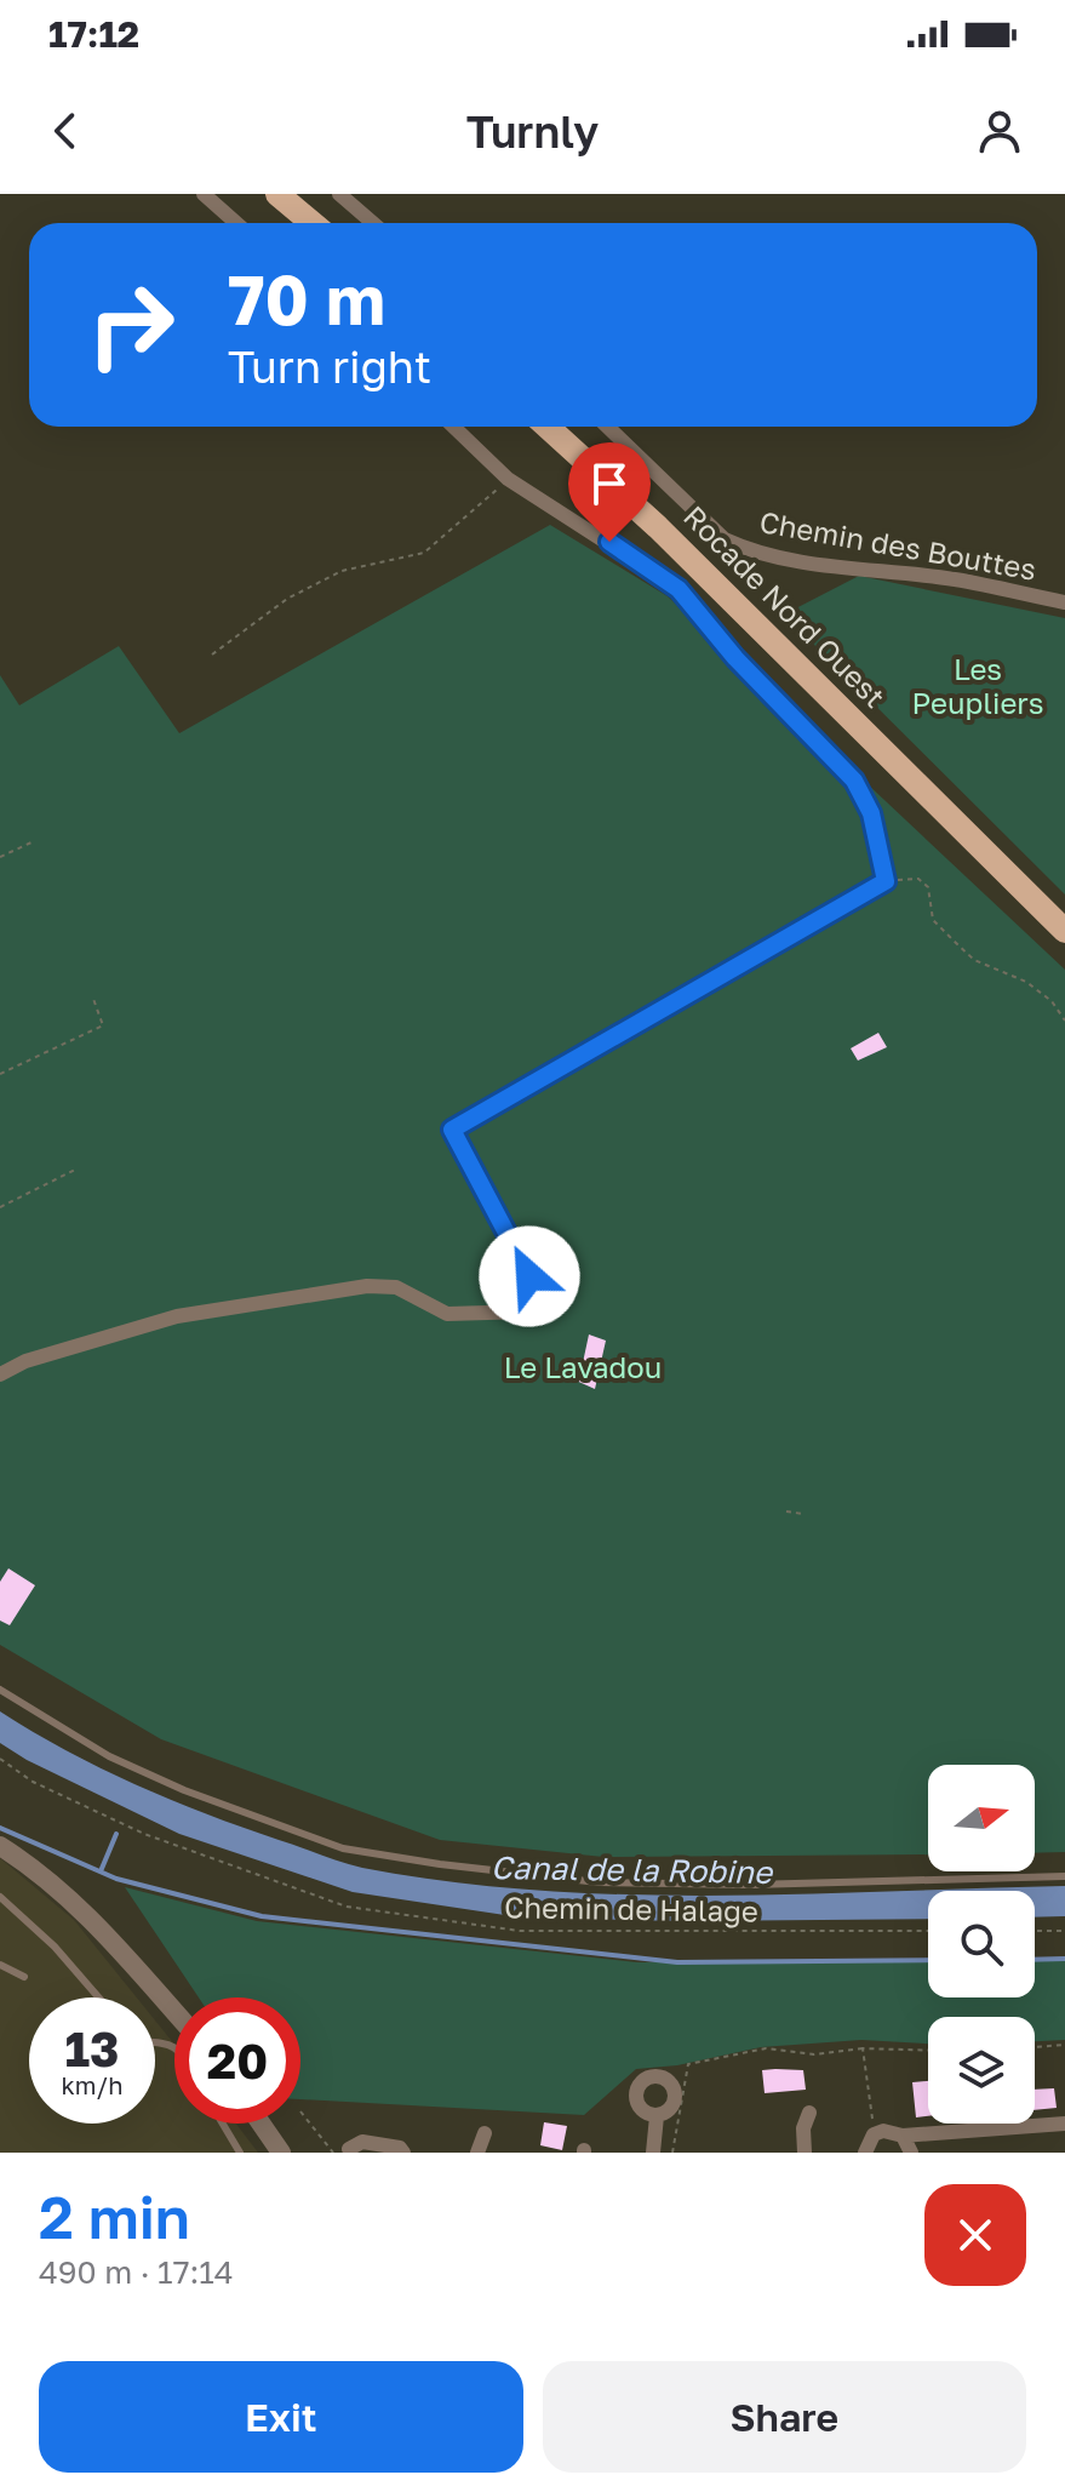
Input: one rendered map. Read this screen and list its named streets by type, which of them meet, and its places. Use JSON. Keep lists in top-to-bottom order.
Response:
{
  "streets": {
    "main road": ["Rocade Nord Ouest"],
    "street": ["Chemin des Bouttes"],
    "path": ["Chemin de Halage"]
  },
  "water": ["Canal de la Robine"],
  "parks": ["Les Peupliers", "Le Lavadou"],
  "north": "right",
  "page": {
    "status": "17:12",
    "header": "Turnly",
    "turn": ["70 m", "Turn right"],
    "speed": "13 km/h",
    "limit": "20",
    "heading": ["2 min", "490 m · 17:14"],
    "buttons": ["Exit", "Share"]
  }
}
